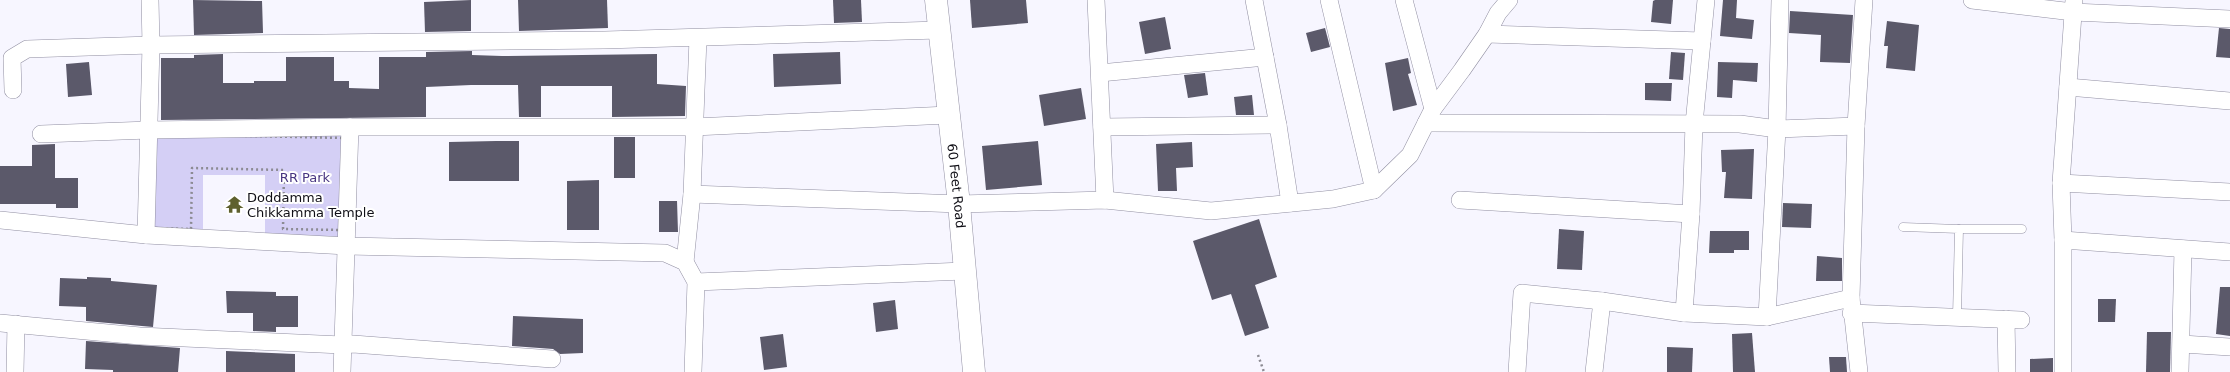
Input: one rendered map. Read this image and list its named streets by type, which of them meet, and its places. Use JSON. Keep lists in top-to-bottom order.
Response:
{
  "streets": {
    "street": ["60 Feet Road"]
  },
  "parks": ["RR Park"],
  "places": {
    "temple": ["Doddamma Chikkamma Temple"]
  }
}
